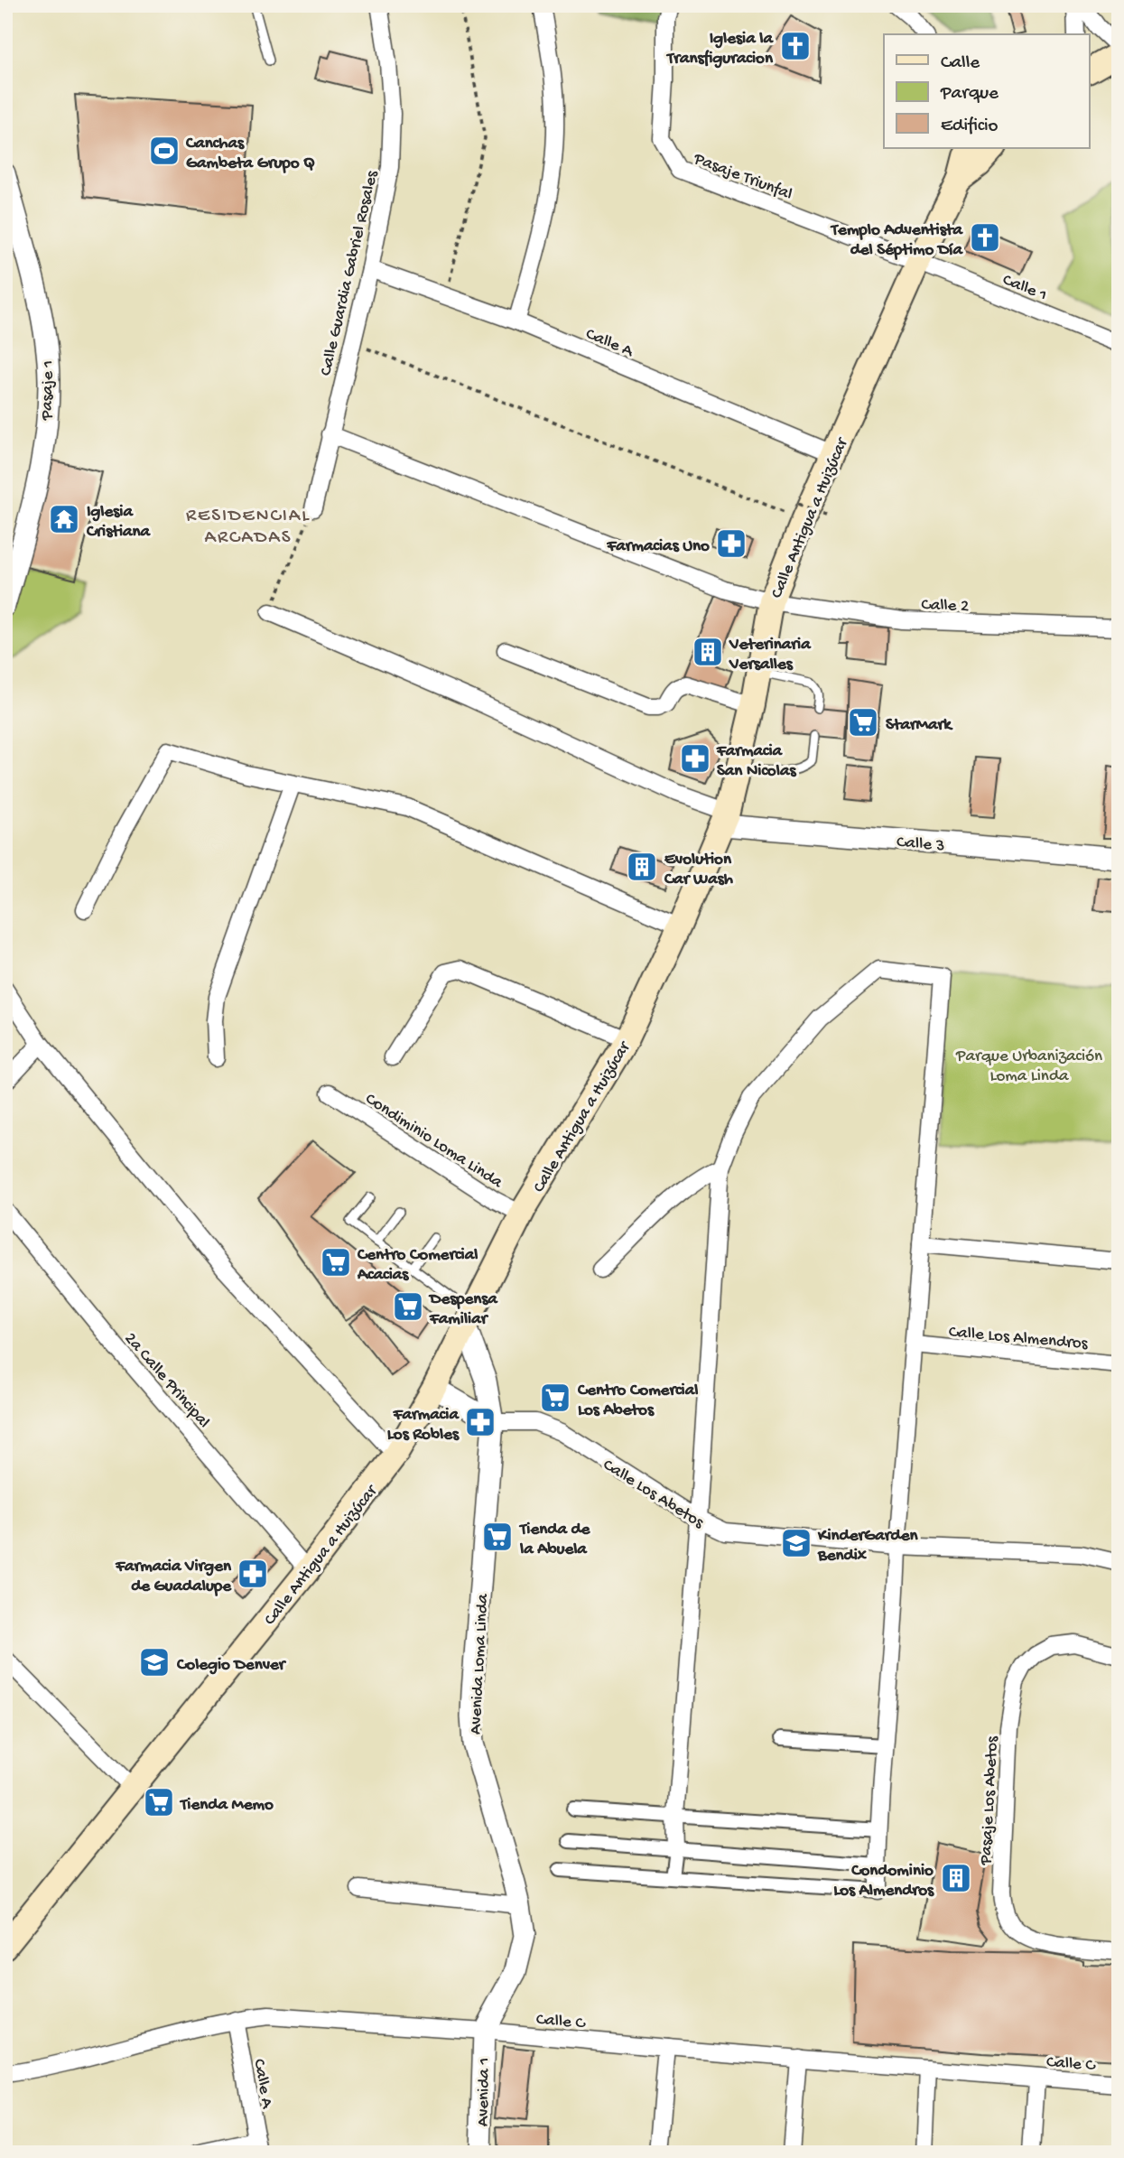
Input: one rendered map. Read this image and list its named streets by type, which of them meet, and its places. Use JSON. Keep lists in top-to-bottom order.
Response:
{
  "streets": {
    "main road": ["Calle Antigua a Huizúcar"],
    "street": [
      "Pasaje Triunfal",
      "Calle Guardia Gabriel Rosales",
      "Calle 1",
      "Calle A",
      "Pasaje 1",
      "Calle 2",
      "Calle 3",
      "Condiminio Loma Linda",
      "Calle Los Almendros",
      "2a Calle Principal",
      "Calle Los Abetos",
      "Avenida Loma Linda",
      "Pasaje Los Abetos",
      "Calle C",
      "Avenida 1"
    ]
  },
  "crossings": [
    ["Pasaje Triunfal", "Calle 1"],
    ["Pasaje Triunfal", "Calle Antigua a Huizúcar"],
    ["Calle Guardia Gabriel Rosales", "Calle A"],
    ["Calle Guardia Gabriel Rosales", "Calle 2"],
    ["Calle 1", "Calle Antigua a Huizúcar"],
    ["Calle A", "Calle Antigua a Huizúcar"],
    ["Calle A", "Calle C"],
    ["Calle Antigua a Huizúcar", "Calle 2"],
    ["Calle Antigua a Huizúcar", "Calle 3"],
    ["Calle Antigua a Huizúcar", "Condiminio Loma Linda"],
    ["Calle Antigua a Huizúcar", "2a Calle Principal"],
    ["Calle Antigua a Huizúcar", "Avenida Loma Linda"],
    ["Calle Los Abetos", "Avenida Loma Linda"],
    ["Avenida Loma Linda", "Calle C"],
    ["Avenida Loma Linda", "Avenida 1"],
    ["Calle C", "Avenida 1"]
  ],
  "districts": ["RESIDENCIAL ARCADAS"],
  "parks": ["Parque Urbanización Loma Linda"],
  "places": {
    "church": ["Iglesia la Transfiguracion", "Templo Adventista del Séptimo Día"],
    "sports": ["Canchas Gambeta Grupo Q"],
    "temple": ["Iglesia Cristiana"],
    "pharmacy": [
      "Farmacias Uno",
      "Farmacia San Nicolas",
      "Farmacia Los Robles",
      "Farmacia Virgen de Guadalupe"
    ],
    "building": ["Veterinaria Versalles", "Evolution Car Wash", "Condominio Los Almendros"],
    "supermarket": [
      "StarMark",
      "Centro Comercial Acacias",
      "Despensa Familiar",
      "Centro Comercial Los Abetos",
      "Tienda de la Abuela",
      "Tienda Memo"
    ],
    "school or university": ["KinderGarden Bendix", "Colegio Denver"]
  },
  "legend": ["Calle", "Parque", "Edificio"]
}
